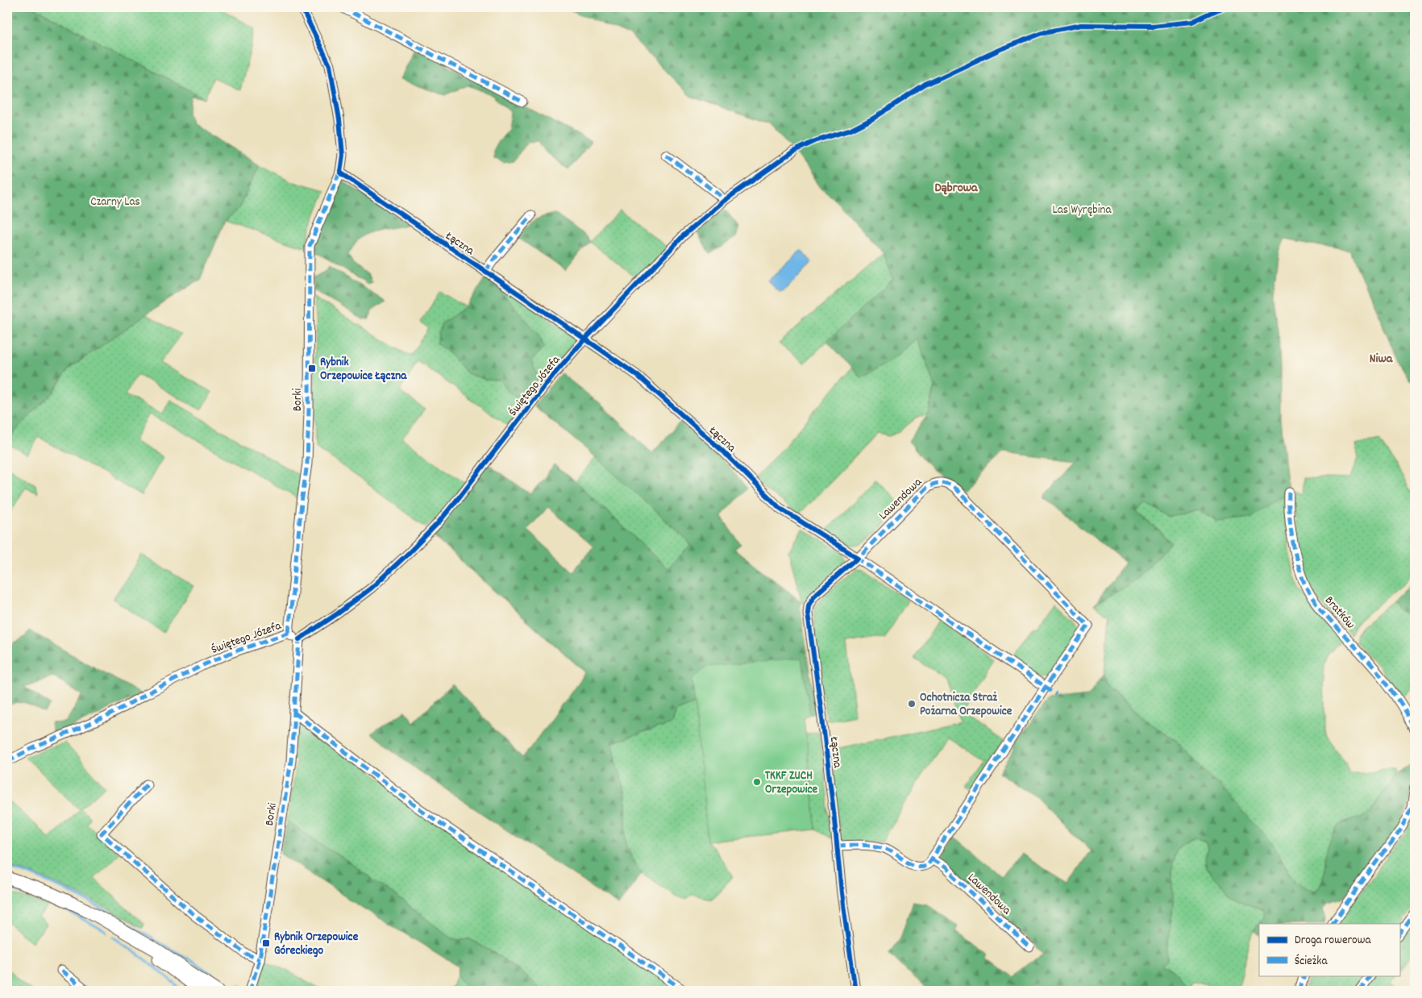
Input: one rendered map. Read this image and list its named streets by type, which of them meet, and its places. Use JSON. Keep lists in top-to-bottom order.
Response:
{
  "streets": {
    "street": [
      "Łączna",
      "Świętego Józefa",
      "Borki",
      "Lawendowa",
      "Bratków"
    ]
  },
  "crossings": [
    ["Łączna", "Świętego Józefa"],
    ["Łączna", "Borki"],
    ["Łączna", "Lawendowa"],
    ["Świętego Józefa", "Borki"]
  ],
  "districts": ["Dąbrowa", "Niwa"],
  "parks": ["Czarny Las", "Las Wyrębina"],
  "places": {
    "transit": ["Rybnik Orzepowice Łączna", "Rybnik Orzepowice Góreckiego"],
    "other": ["Ochotnicza Straż Pożarna Orzepowice", "TKKF ZUCH Orzepowice"]
  },
  "legend": ["Droga rowerowa", "Ścieżka"]
}
